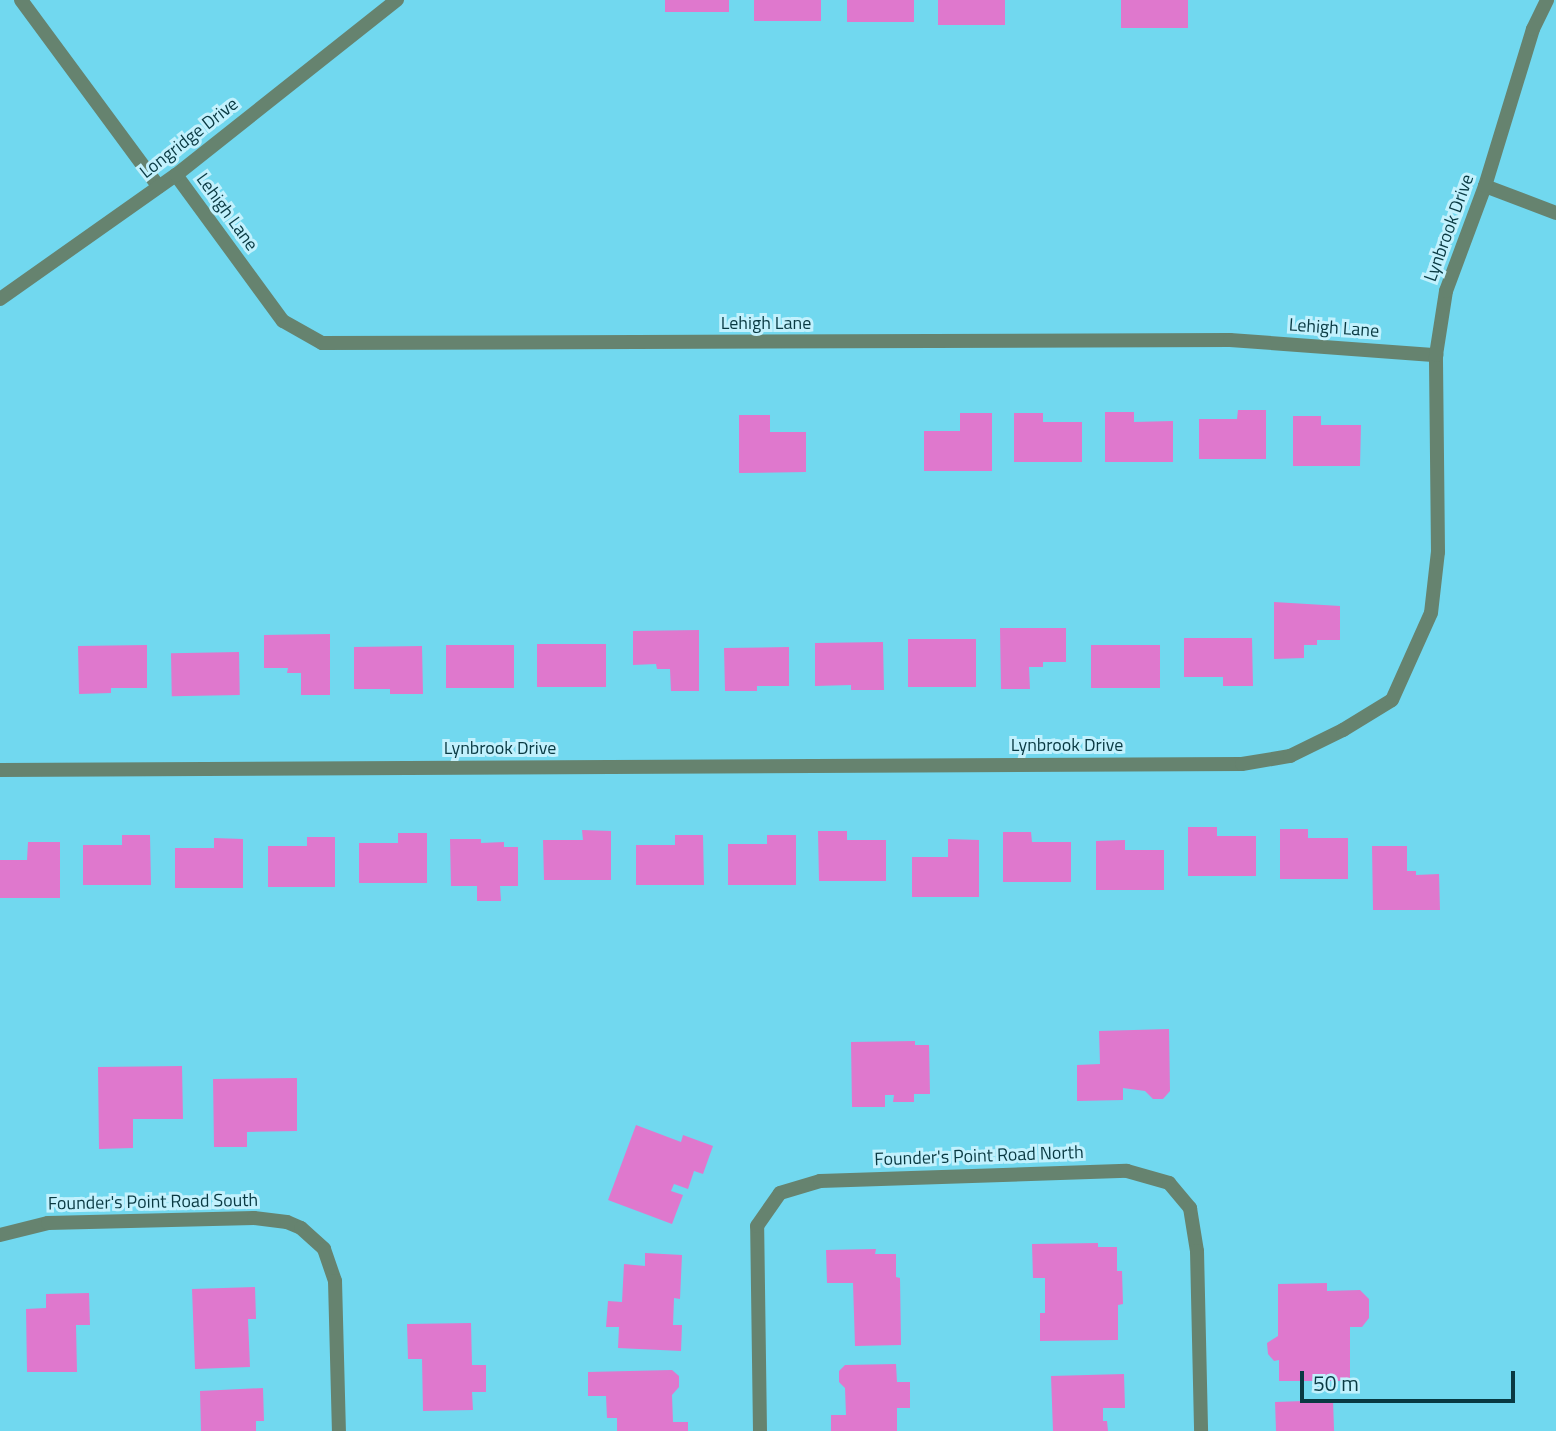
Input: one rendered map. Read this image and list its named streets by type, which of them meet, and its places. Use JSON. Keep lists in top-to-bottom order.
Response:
{
  "streets": {
    "street": [
      "Longridge Drive",
      "Lehigh Lane",
      "Lynbrook Drive",
      "Founder's Point Road North",
      "Founder's Point Road South"
    ]
  },
  "crossings": [
    ["Longridge Drive", "Lehigh Lane"],
    ["Lehigh Lane", "Lynbrook Drive"]
  ],
  "scale_bar": "50 m"
}
